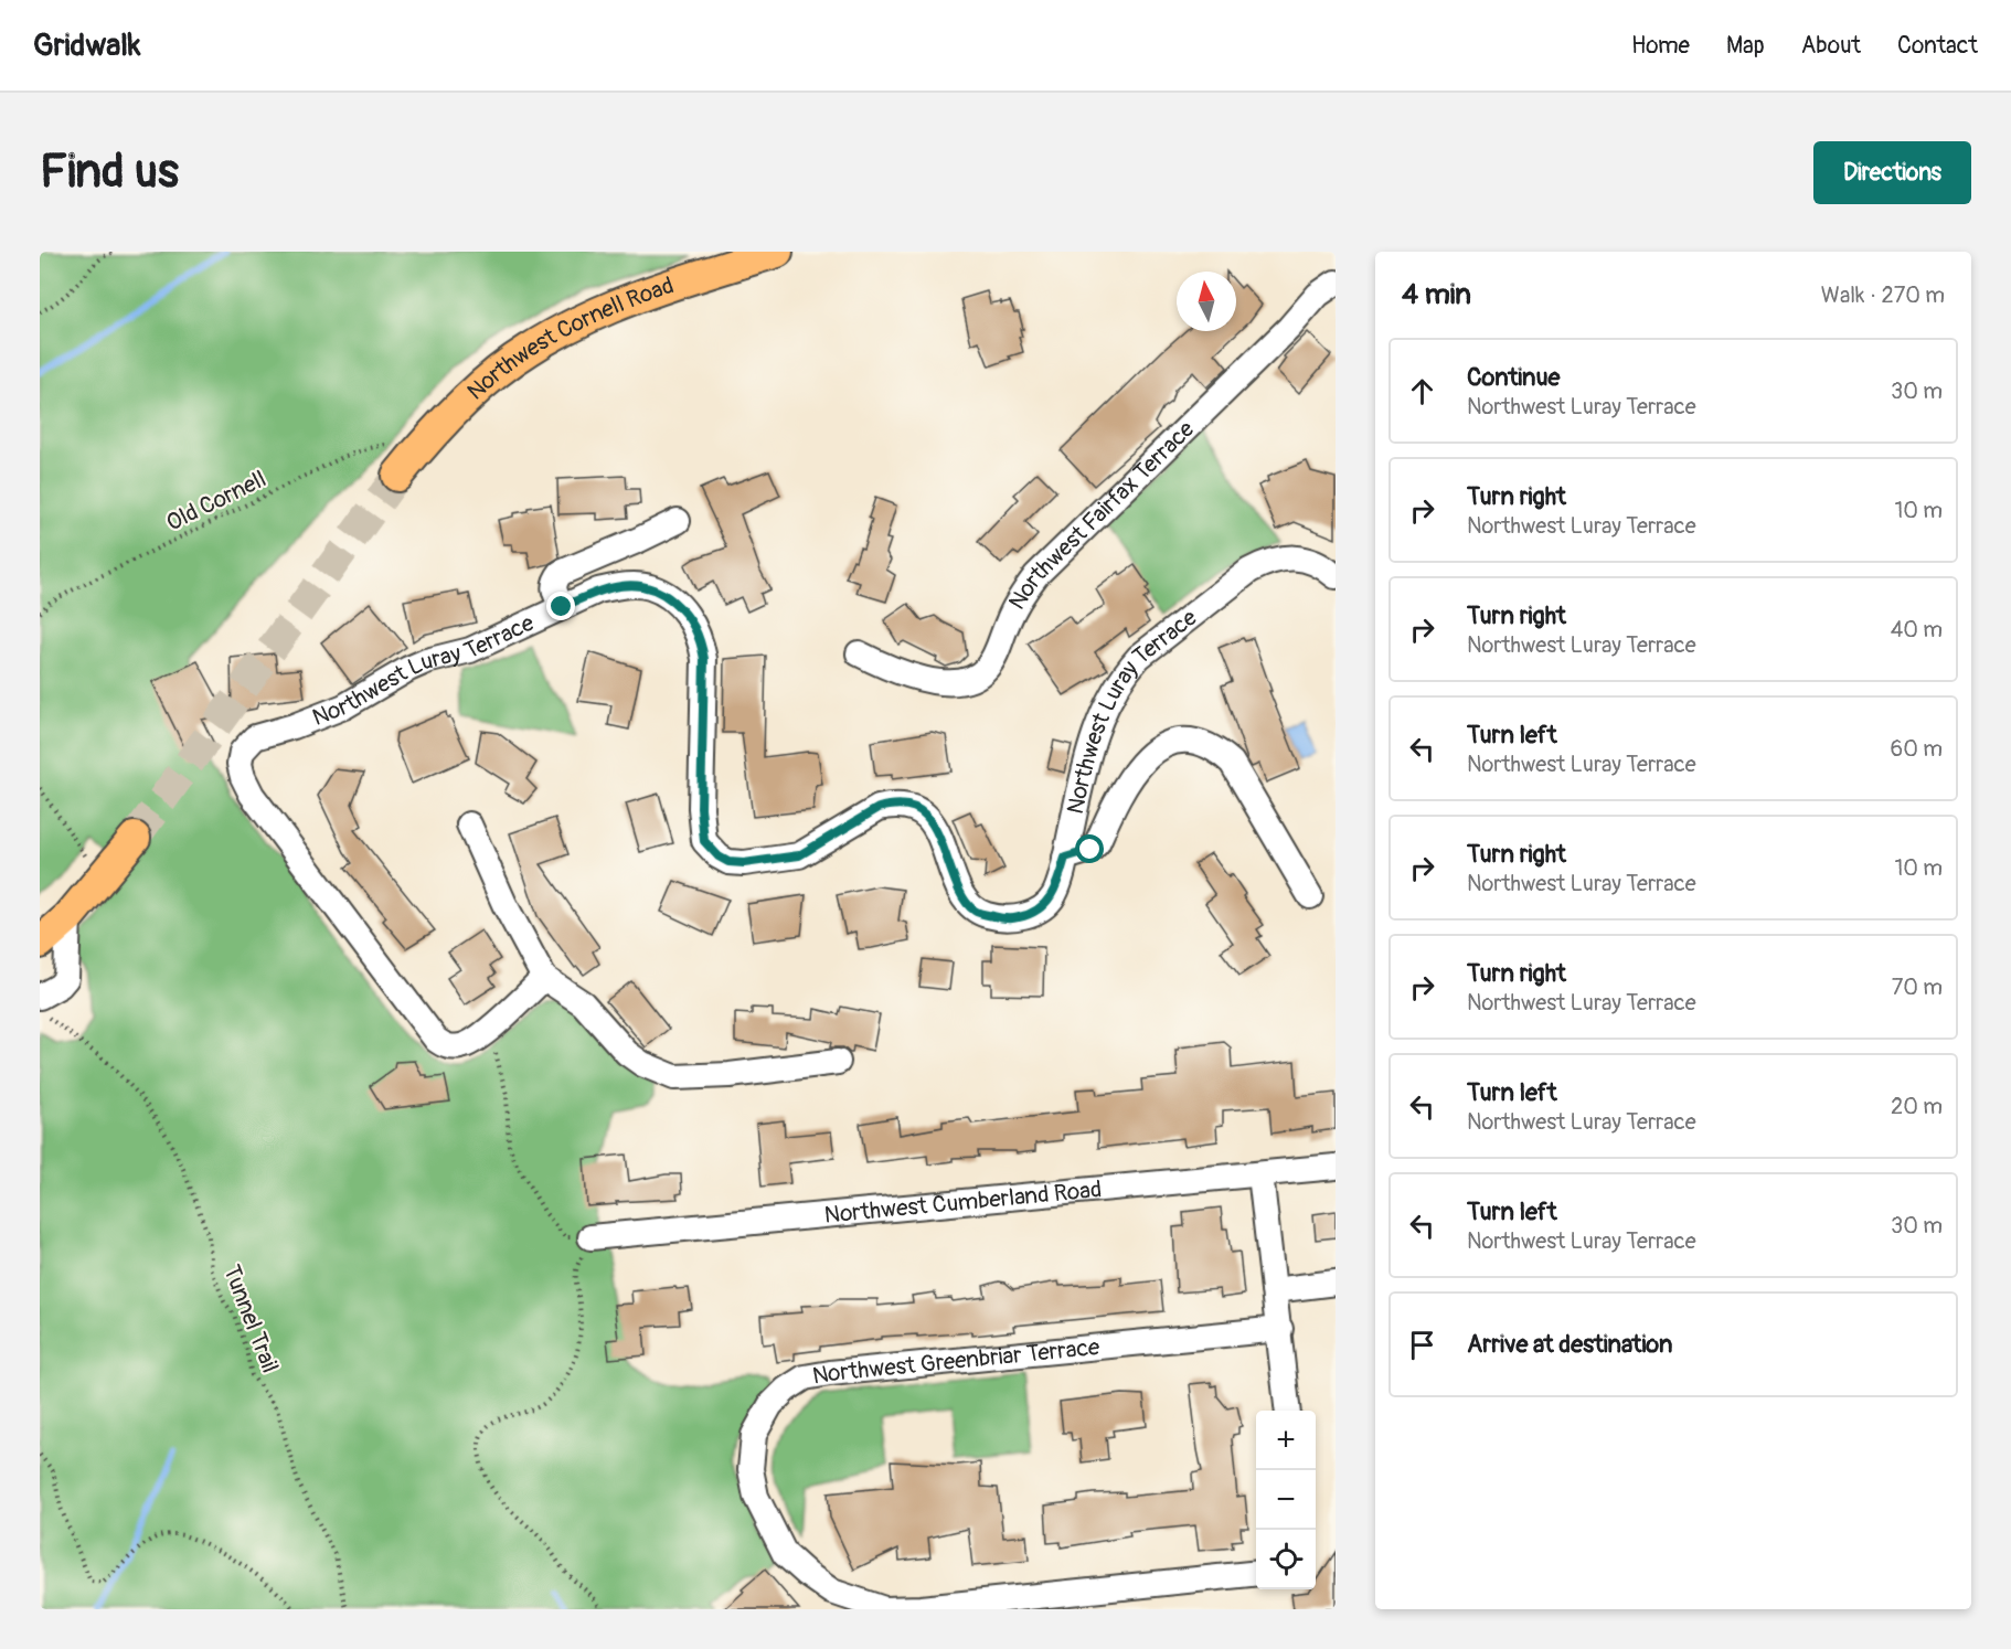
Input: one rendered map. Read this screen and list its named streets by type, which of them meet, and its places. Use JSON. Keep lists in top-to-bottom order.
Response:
{
  "streets": {
    "main road": ["Northwest Cornell Road"],
    "street": [
      "Northwest Fairfax Terrace",
      "Northwest Luray Terrace",
      "Northwest Cumberland Road",
      "Northwest Greenbriar Terrace"
    ],
    "path": ["Old Cornell", "Tunnel Trail"]
  },
  "crossings": [
    ["Northwest Cornell Road", "Old Cornell"]
  ],
  "north": "top",
  "page": {
    "header": "Gridwalk",
    "nav": [
      "Home",
      "Map",
      "About",
      "Contact"
    ],
    "buttons": "Directions",
    "title": "Find us",
    "heading": ["4 min", "Walk · 270 m"],
    "list": [
      ["Continue", "Northwest Luray Terrace", "30 m"],
      ["Turn right", "Northwest Luray Terrace", "10 m"],
      ["Turn right", "Northwest Luray Terrace", "40 m"],
      ["Turn left", "Northwest Luray Terrace", "60 m"],
      ["Turn right", "Northwest Luray Terrace", "10 m"],
      ["Turn right", "Northwest Luray Terrace", "70 m"],
      ["Turn left", "Northwest Luray Terrace", "20 m"],
      ["Turn left", "Northwest Luray Terrace", "30 m"],
      "Arrive at destination"
    ],
    "map_buttons": ["+", "−"]
  }
}
